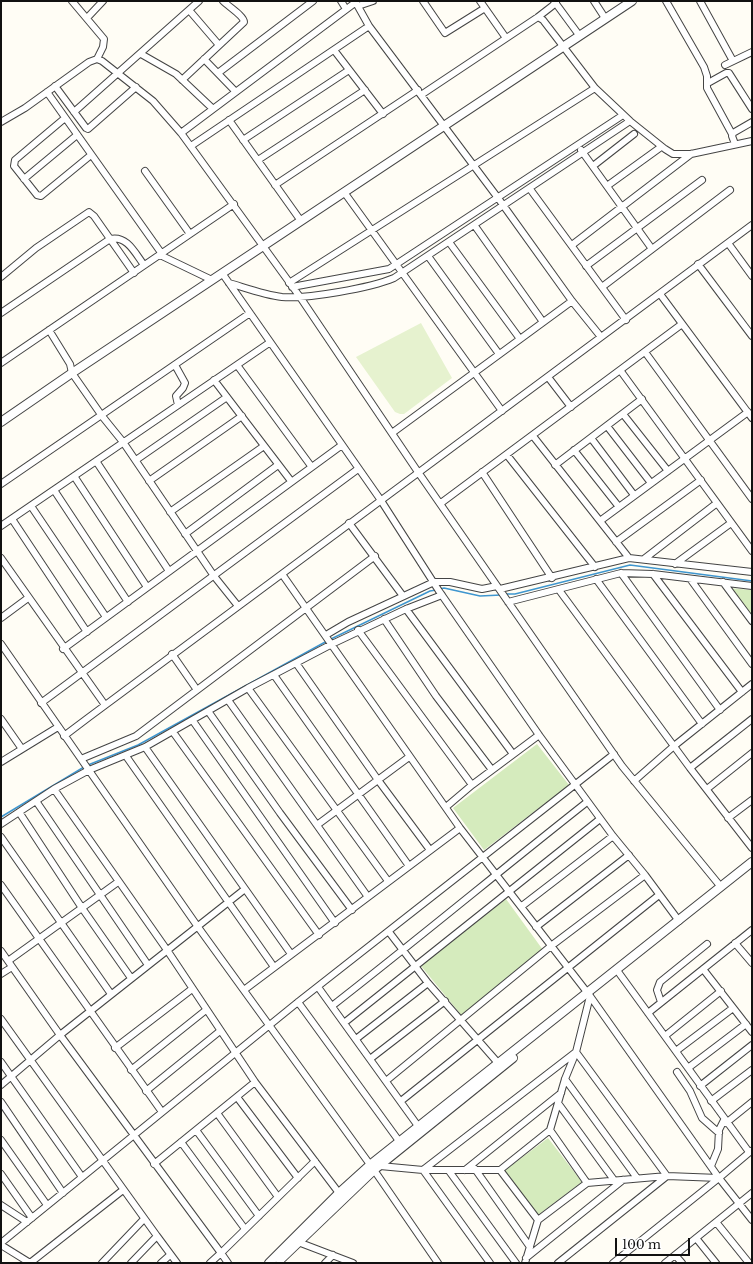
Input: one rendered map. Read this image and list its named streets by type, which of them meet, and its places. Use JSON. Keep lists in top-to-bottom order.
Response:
{
  "scale_bar": "100 m"
}
